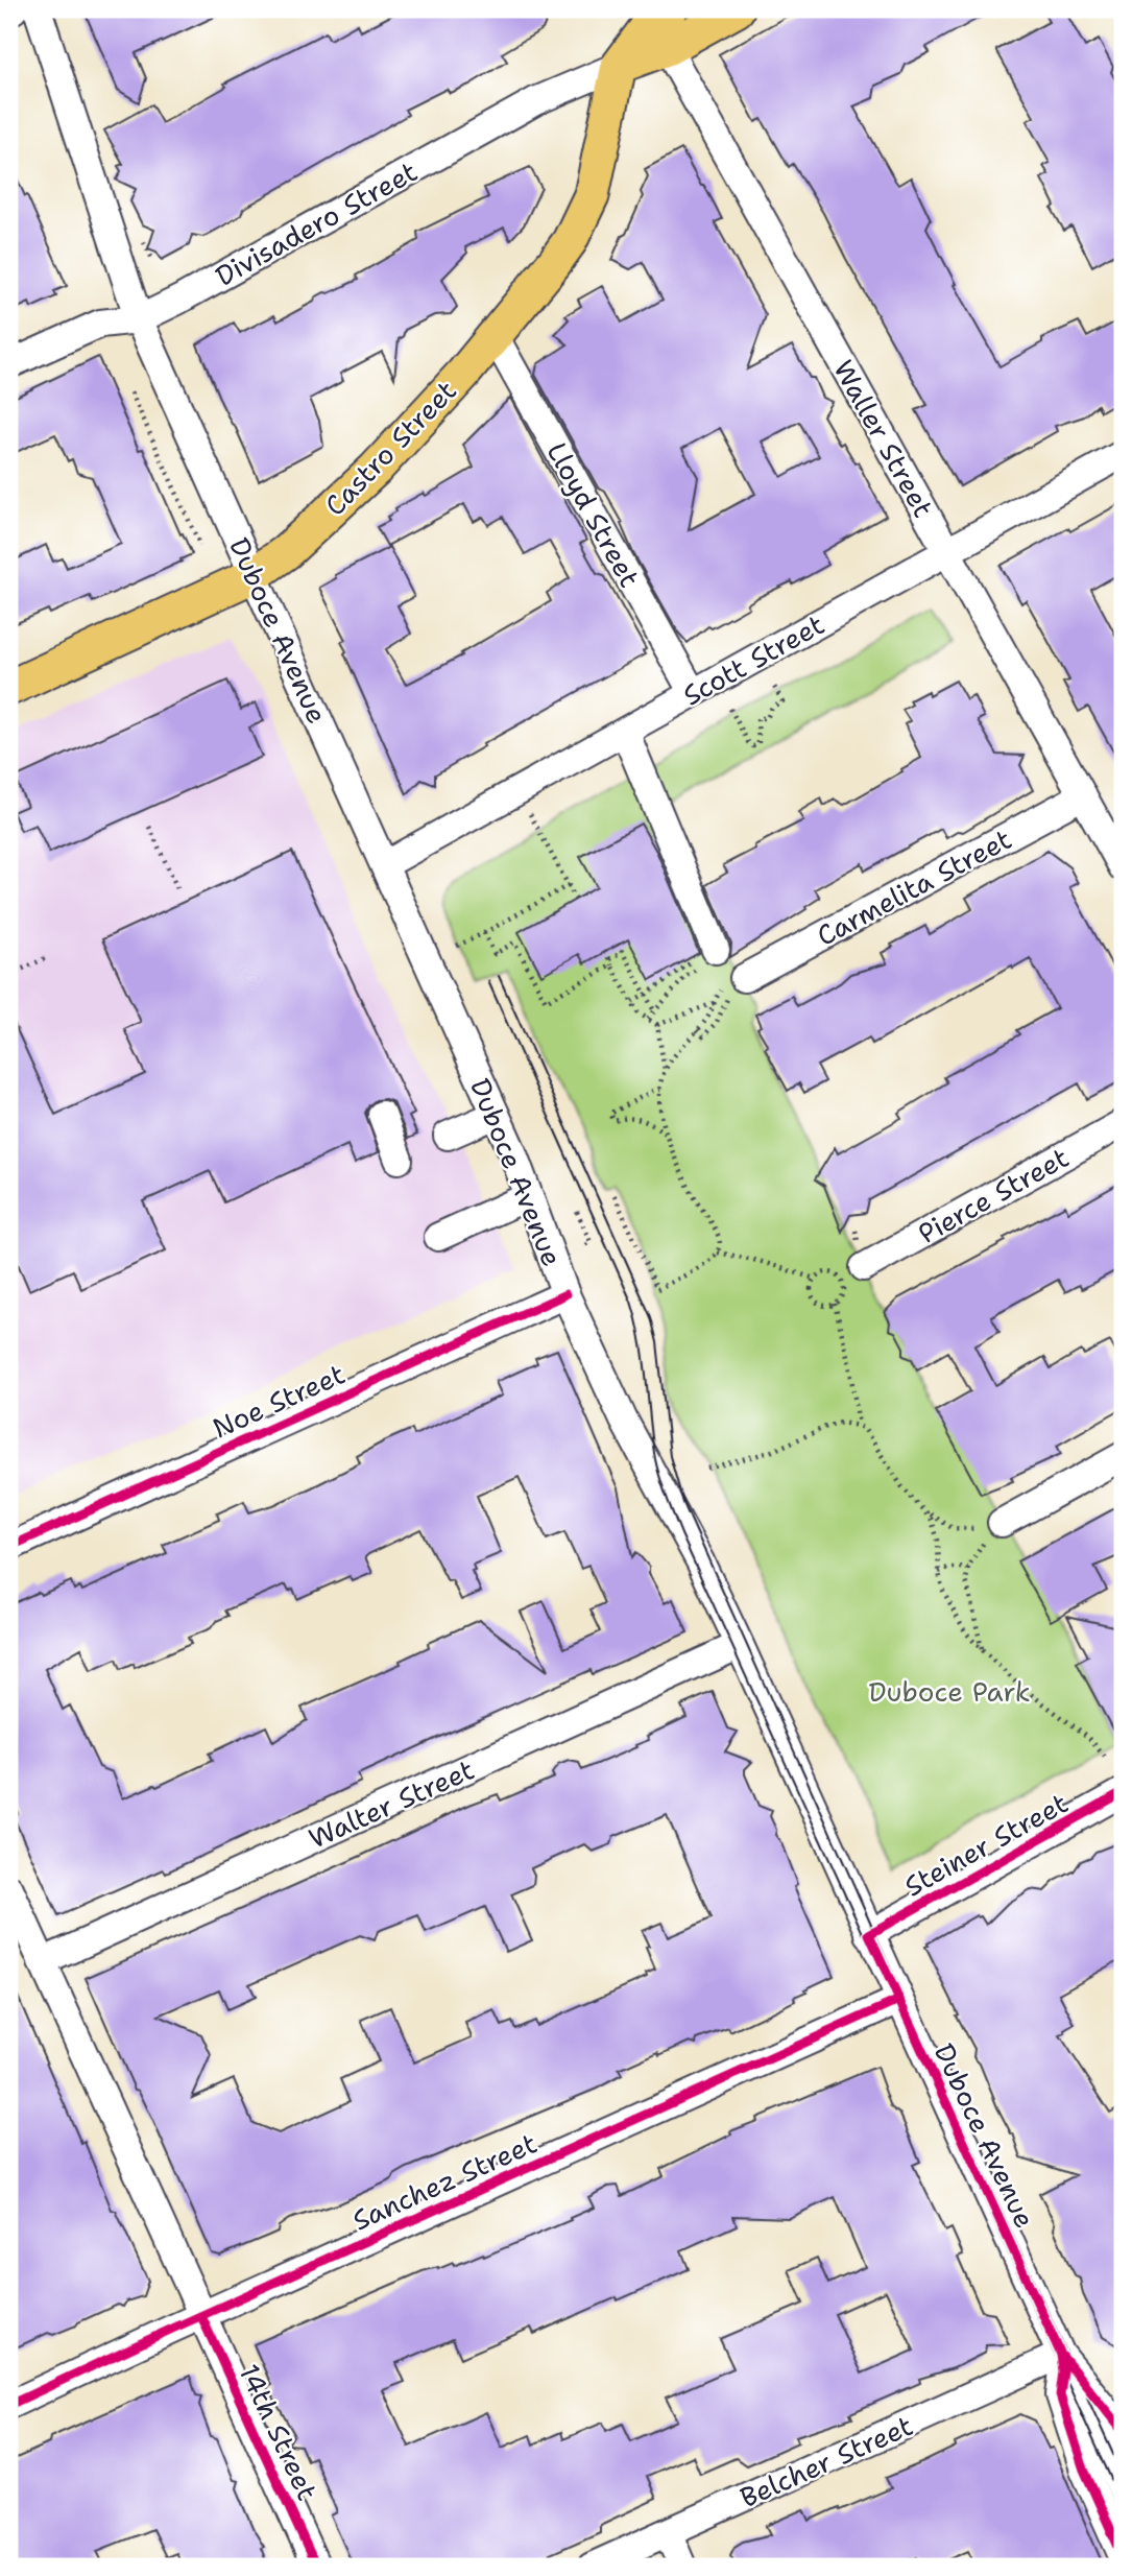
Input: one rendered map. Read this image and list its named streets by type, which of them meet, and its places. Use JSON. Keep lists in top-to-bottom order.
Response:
{
  "streets": {
    "main road": ["Castro Street"],
    "street": [
      "Divisadero Street",
      "Waller Street",
      "Lloyd Street",
      "Duboce Avenue",
      "Scott Street",
      "Carmelita Street",
      "Pierce Street",
      "Noe Street",
      "Walter Street",
      "Steiner Street",
      "Sanchez Street",
      "14th Street",
      "Belcher Street"
    ]
  },
  "crossings": [
    ["Divisadero Street", "Castro Street"],
    ["Divisadero Street", "Duboce Avenue"],
    ["Waller Street", "Scott Street"],
    ["Waller Street", "Carmelita Street"],
    ["Castro Street", "Lloyd Street"],
    ["Castro Street", "Duboce Avenue"],
    ["Lloyd Street", "Scott Street"],
    ["Duboce Avenue", "Scott Street"],
    ["Duboce Avenue", "Noe Street"],
    ["Duboce Avenue", "Walter Street"],
    ["Duboce Avenue", "Steiner Street"],
    ["Duboce Avenue", "Sanchez Street"],
    ["Duboce Avenue", "Belcher Street"],
    ["Walter Street", "14th Street"],
    ["Sanchez Street", "14th Street"]
  ],
  "parks": ["Duboce Park"]
}
